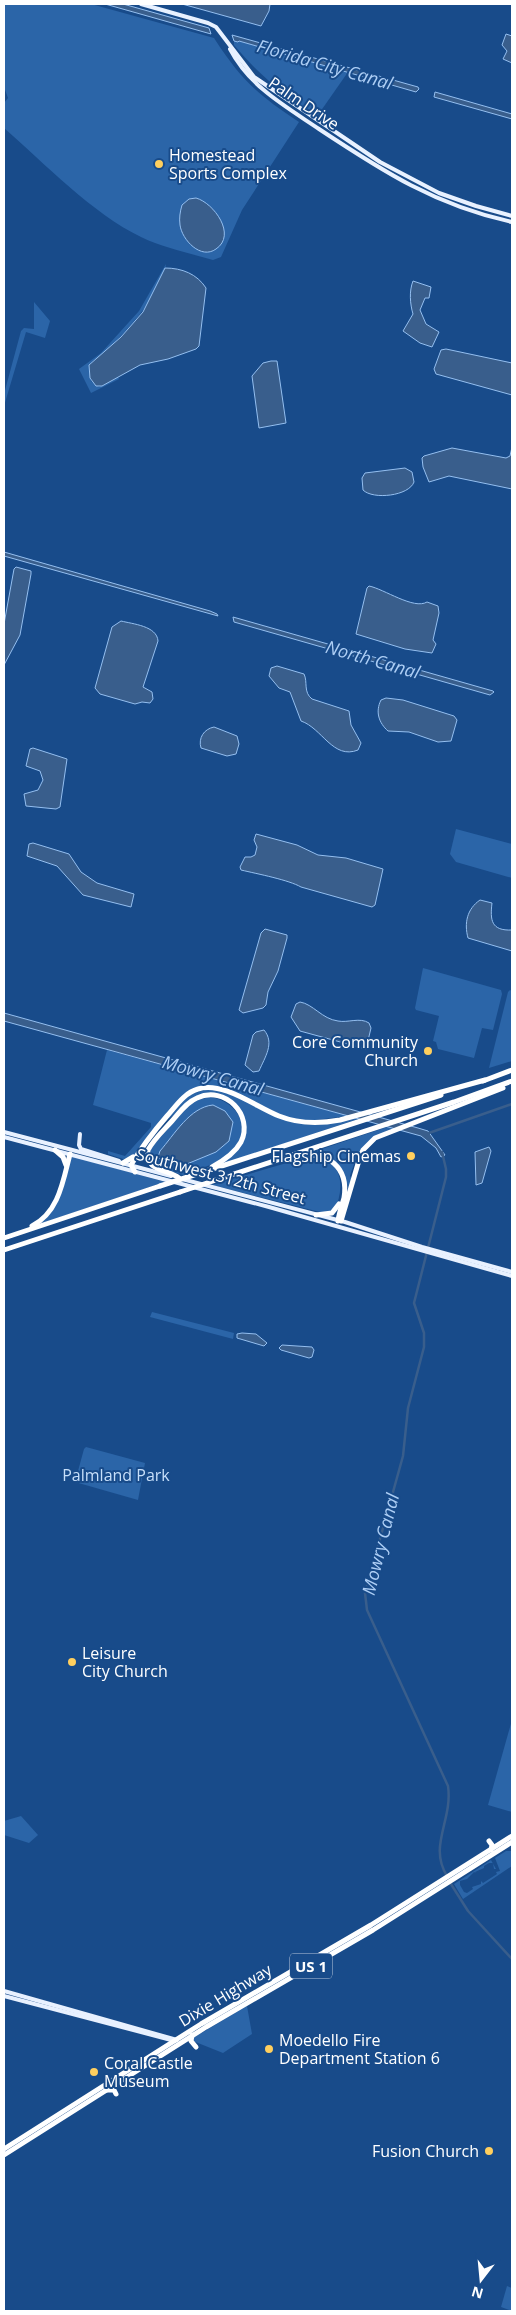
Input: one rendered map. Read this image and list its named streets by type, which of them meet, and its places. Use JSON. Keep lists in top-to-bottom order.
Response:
{
  "streets": {
    "highway": ["US 1", "Dixie Highway"],
    "main road": ["Palm Drive", "Southwest 312th Street"]
  },
  "water": ["Florida City Canal", "North Canal", "Mowry Canal"],
  "parks": ["Palmland Park"],
  "places": [
    "Homestead Sports Complex",
    "Core Community Church",
    "Flagship Cinemas",
    "Leisure City Church",
    "Moedello Fire Department Station 6",
    "Coral Castle Museum",
    "Fusion Church"
  ],
  "north": "bottom"
}
